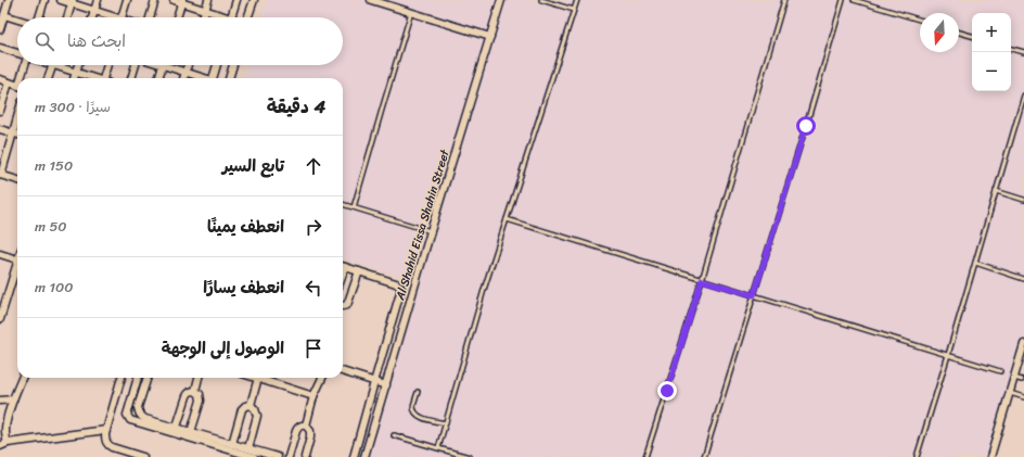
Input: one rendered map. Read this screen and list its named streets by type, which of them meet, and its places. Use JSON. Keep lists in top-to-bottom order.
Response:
{
  "streets": {
    "street": ["Al Shahid Eissa Shahin Street"]
  },
  "north": "bottom",
  "page": {
    "map_buttons": ["+", "−"],
    "search": "ابحث هنا",
    "heading": ["4 دقيقة", "سيرًا · 300 m"],
    "list": [
      ["تابع السير", "150 m"],
      ["انعطف يمينًا", "50 m"],
      ["انعطف يسارًا", "100 m"],
      "الوصول إلى الوجهة"
    ]
  }
}
